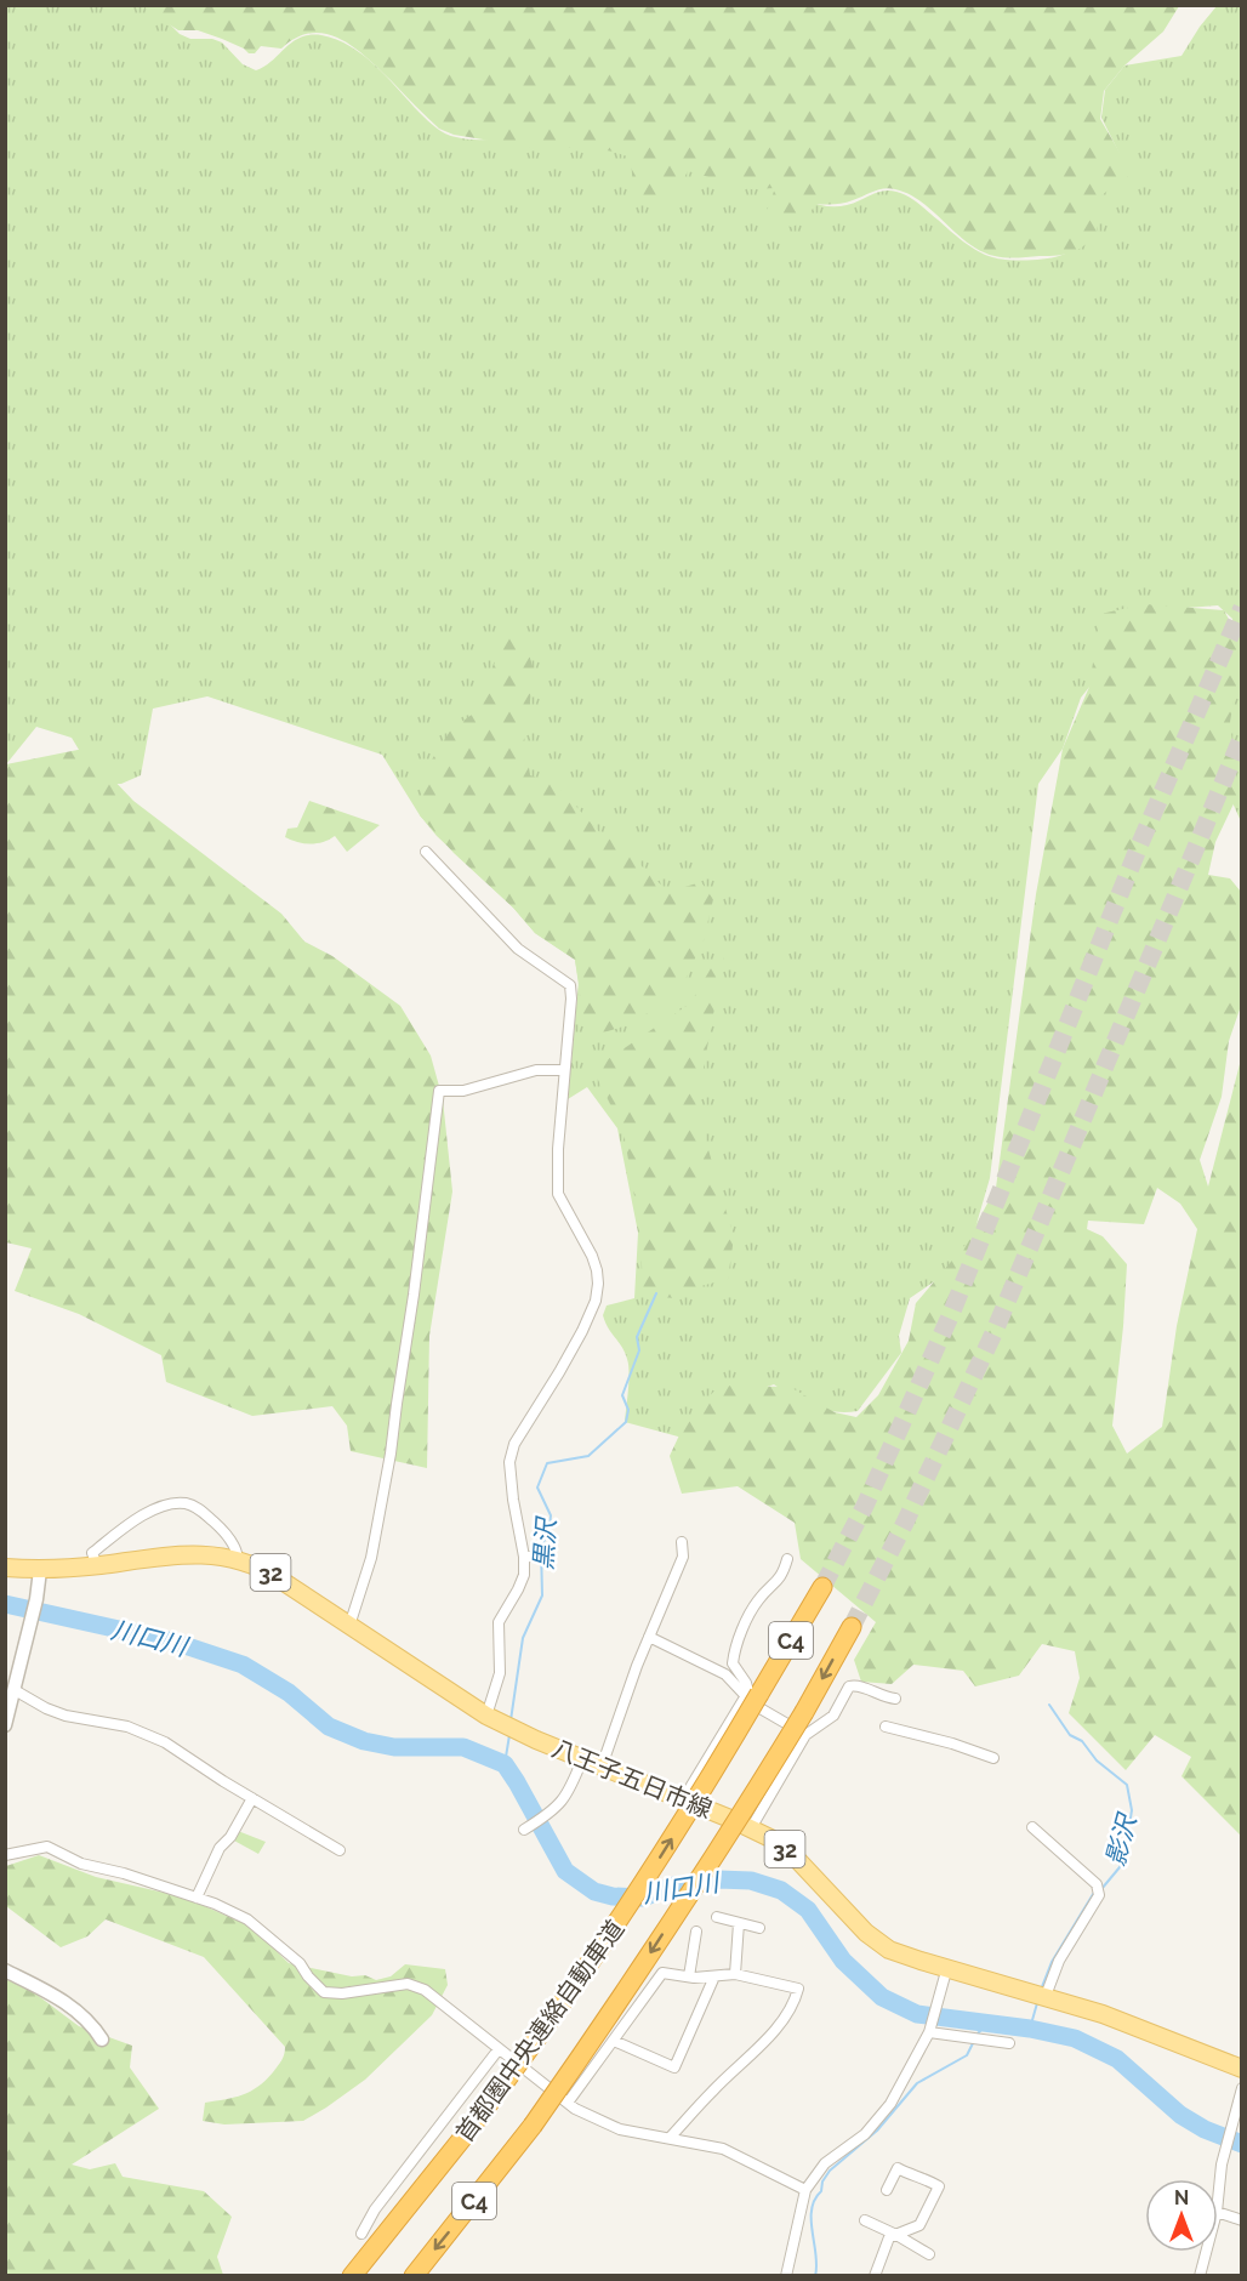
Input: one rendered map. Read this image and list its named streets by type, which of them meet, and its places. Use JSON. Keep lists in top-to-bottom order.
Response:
{
  "streets": {
    "highway": ["C4", "首都圏中央連絡自動車道"],
    "main road": ["32", "八王子五日市線"]
  },
  "water": ["黒沢", "川口川", "影沢"],
  "north": "top"
}
